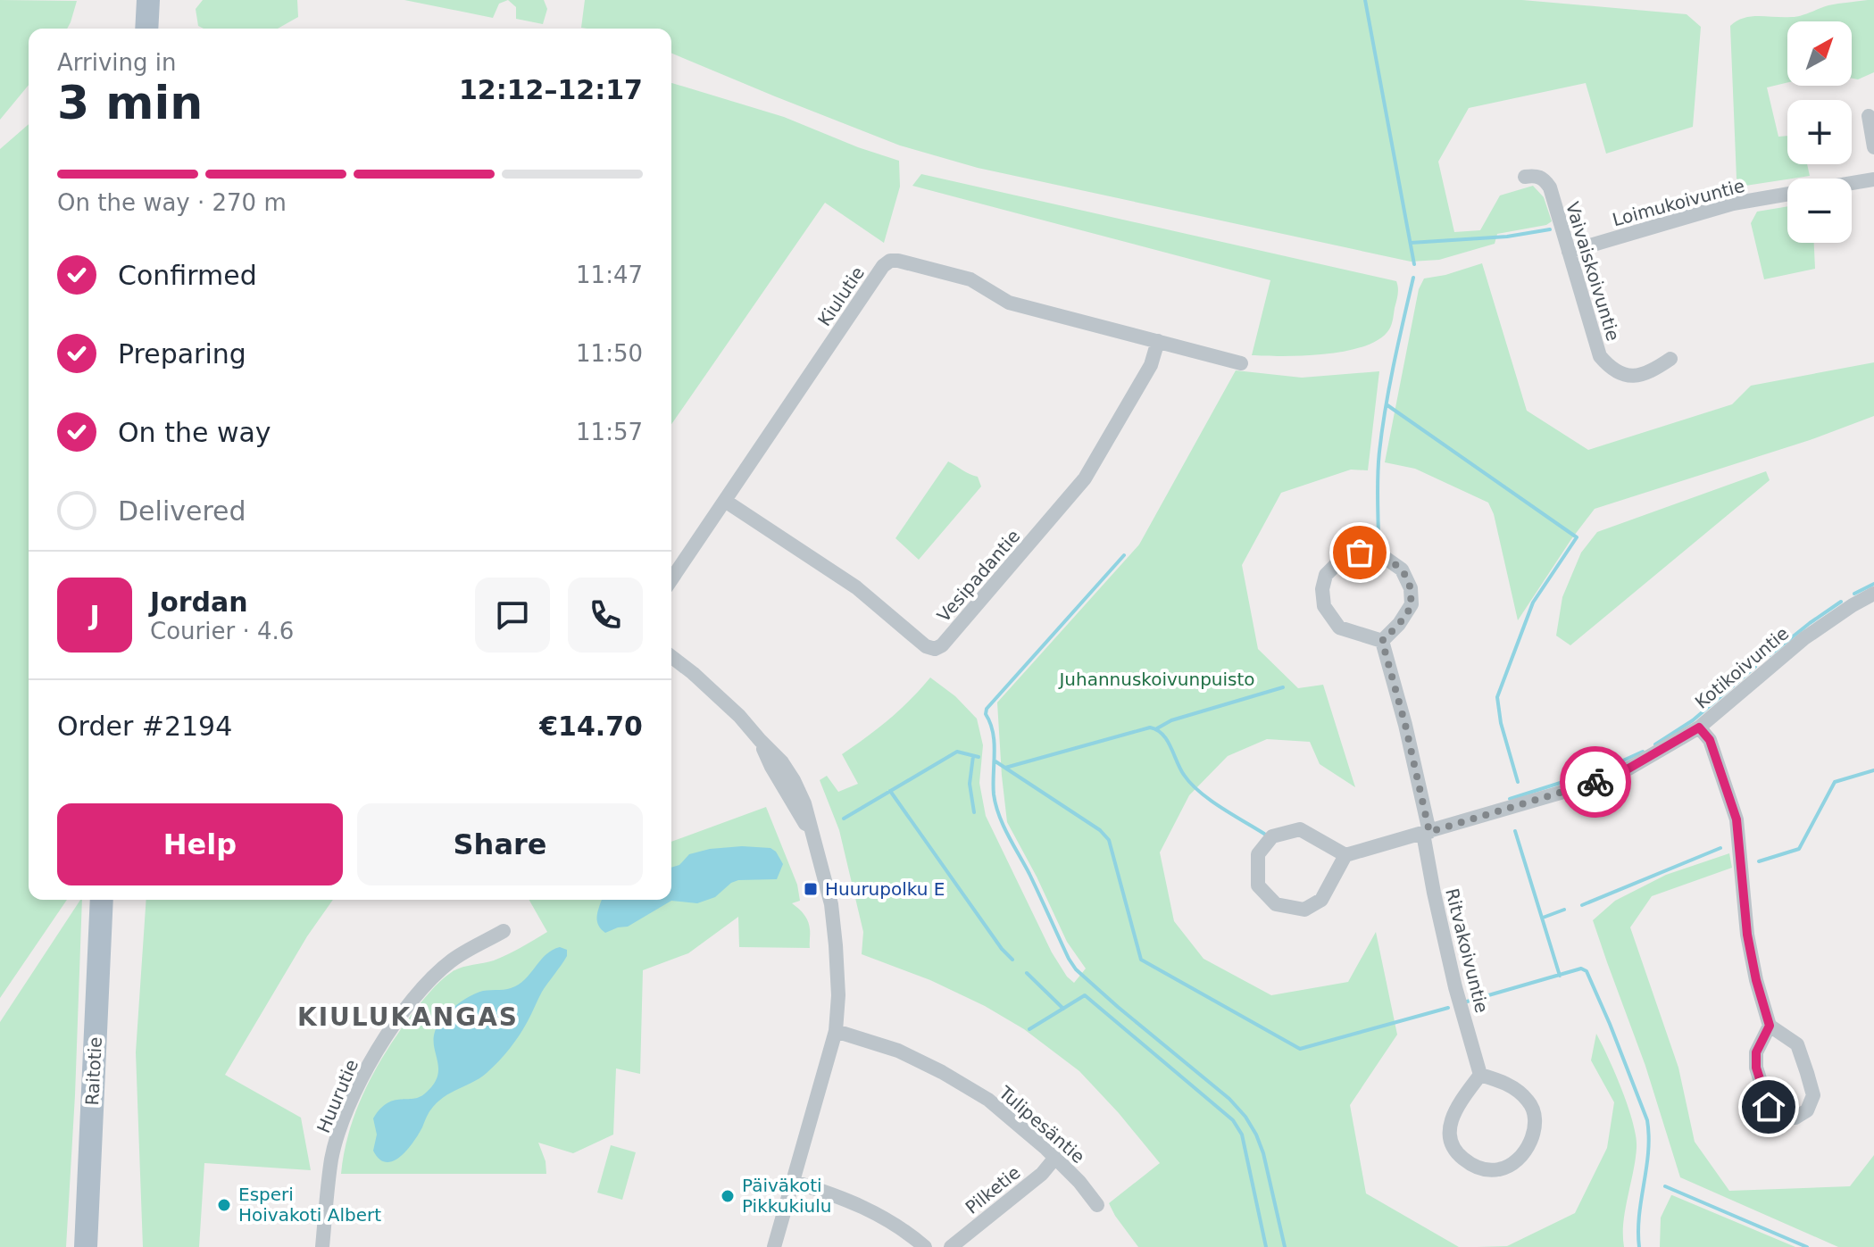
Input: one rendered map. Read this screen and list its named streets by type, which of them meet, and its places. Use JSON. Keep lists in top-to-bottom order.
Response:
{
  "streets": {
    "main road": ["Raitotie"],
    "street": [
      "Loimukoivuntie",
      "Vaivaiskoivuntie",
      "Kiulutie",
      "Vesipadantie",
      "Kotikoivuntie",
      "Ritvakoivuntie",
      "Huurutie",
      "Tulipesäntie",
      "Pilketie"
    ]
  },
  "crossings": [
    ["Loimukoivuntie", "Vaivaiskoivuntie"],
    ["Kiulutie", "Vesipadantie"],
    ["Kotikoivuntie", "Ritvakoivuntie"],
    ["Tulipesäntie", "Pilketie"]
  ],
  "districts": ["KIULUKANGAS"],
  "parks": ["Juhannuskoivunpuisto"],
  "places": {
    "transit": ["Huurupolku E"],
    "other": ["Päiväkoti Pikkukiulu", "Esperi Hoivakoti Albert"]
  },
  "north": "top right",
  "page": {
    "map_buttons": ["+", "−"],
    "heading": ["3 min", "Arriving in", "12:12–12:17"],
    "panel": [
      "Jordan",
      "Courier · 4.6",
      "Order #2194",
      "€14.70"
    ],
    "bar": "On the way · 270 m",
    "list": [
      ["Confirmed", "11:47"],
      ["Preparing", "11:50"],
      ["On the way", "11:57"],
      "Delivered"
    ],
    "round": "J",
    "buttons": ["Help", "Share"]
  }
}
